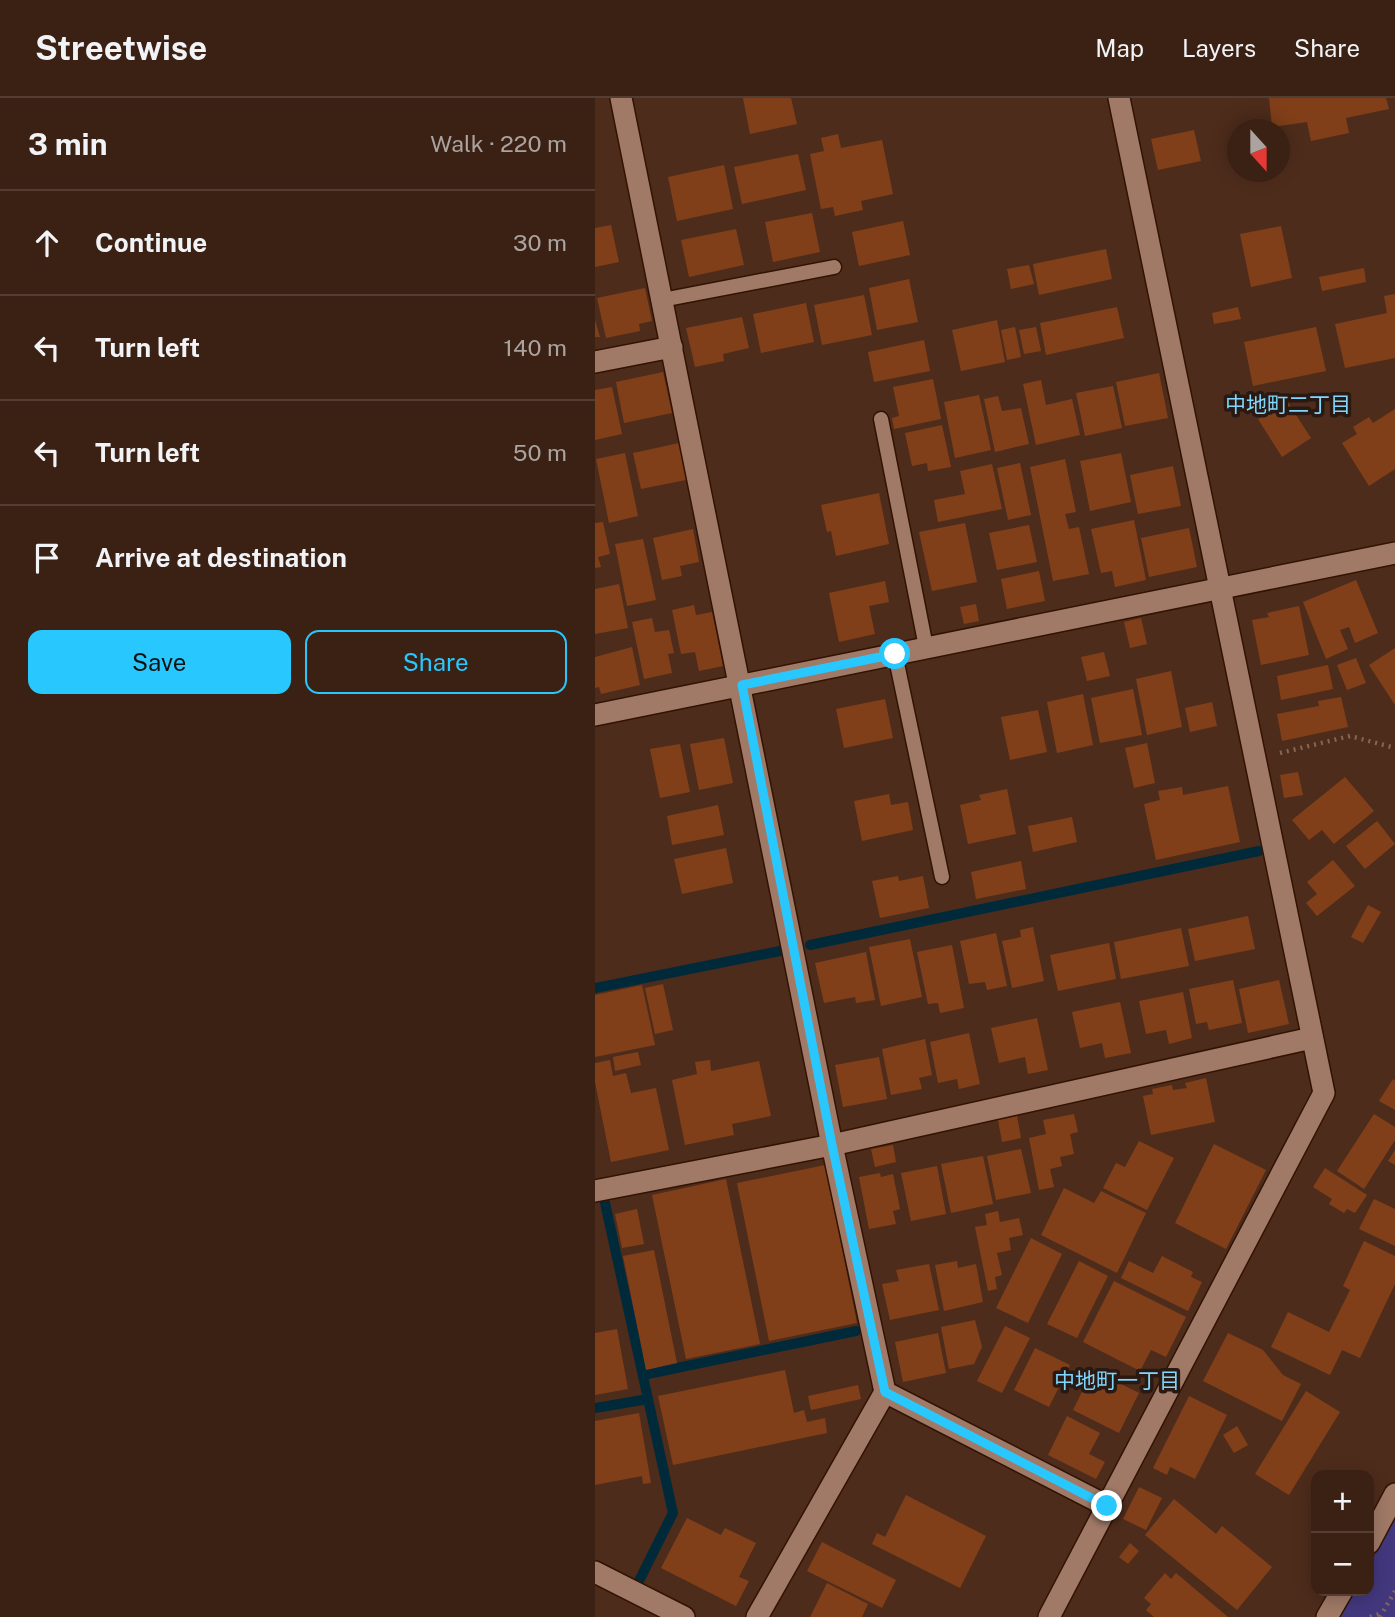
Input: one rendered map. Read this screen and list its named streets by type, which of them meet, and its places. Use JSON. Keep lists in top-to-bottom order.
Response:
{
  "districts": ["中地町二丁目", "中地町一丁目"],
  "north": "bottom",
  "page": {
    "header": "Streetwise",
    "nav": ["Map", "Layers", "Share"],
    "heading": ["3 min", "Walk · 220 m"],
    "list": [
      ["Continue", "30 m"],
      ["Turn left", "140 m"],
      ["Turn left", "50 m"],
      "Arrive at destination"
    ],
    "buttons": ["Save", "Share"],
    "map_buttons": ["+", "−"]
  }
}
